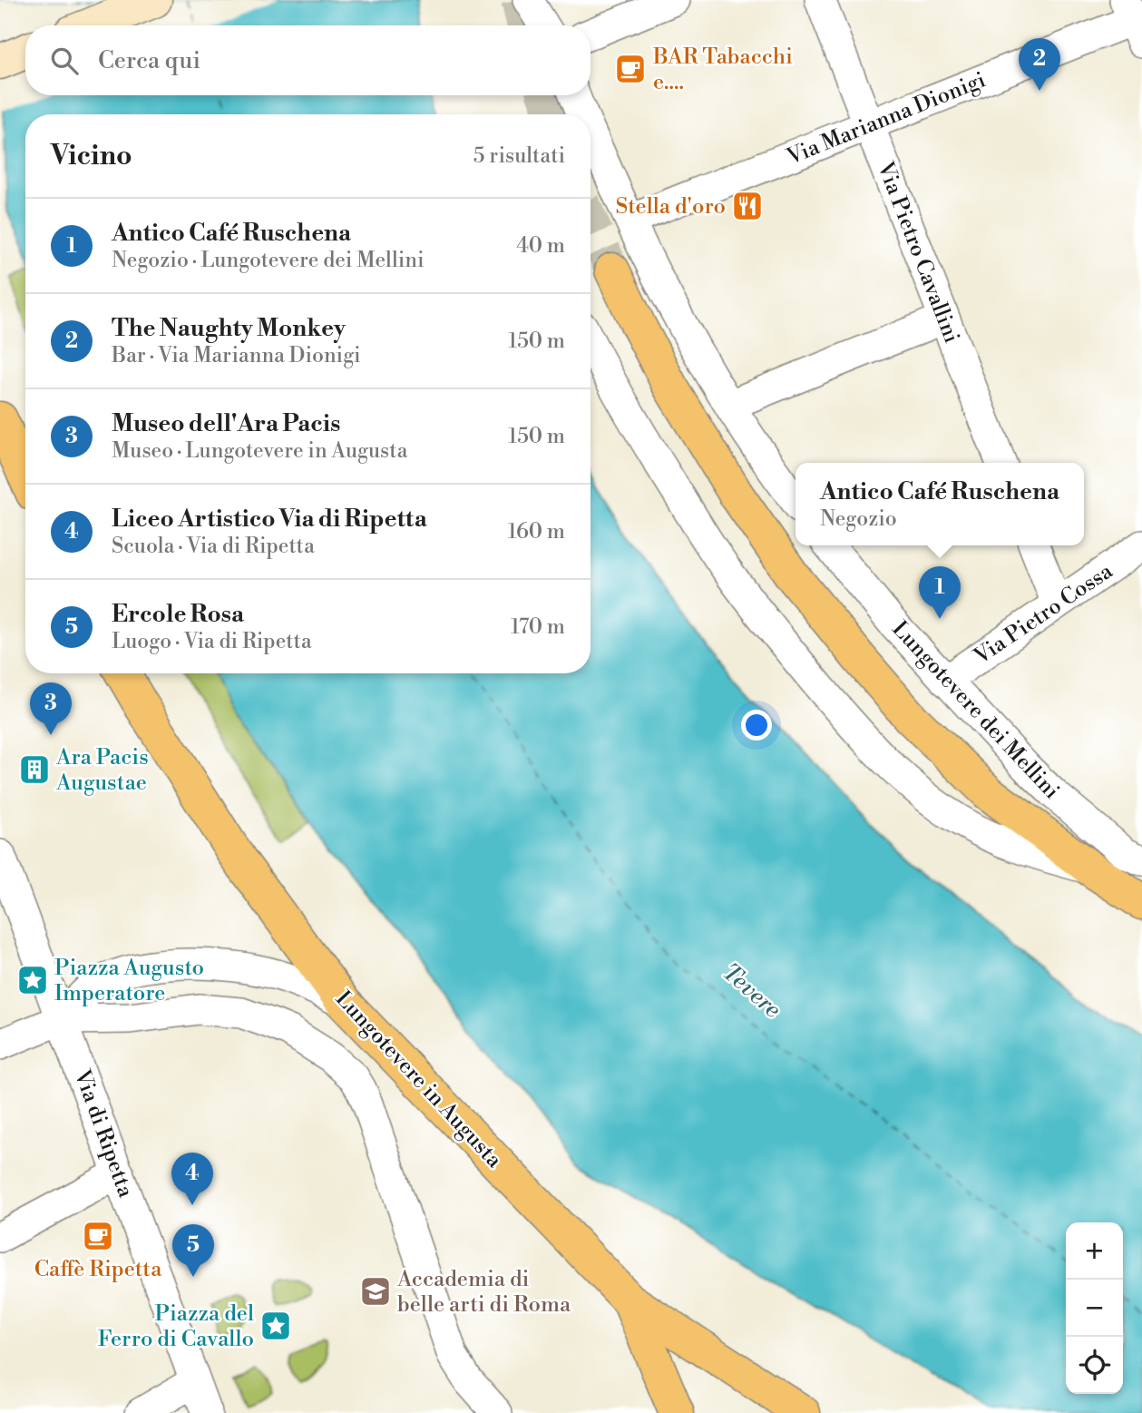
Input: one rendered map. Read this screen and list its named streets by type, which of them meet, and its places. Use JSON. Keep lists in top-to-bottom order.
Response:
{
  "streets": {
    "main road": ["Lungotevere dei Mellini", "Lungotevere in Augusta"],
    "street": [
      "Via Marianna Dionigi",
      "Via Pietro Cavallini",
      "Via Pietro Cossa",
      "Via di Ripetta"
    ]
  },
  "crossings": [
    ["Via Marianna Dionigi", "Via Pietro Cavallini"],
    ["Via Pietro Cossa", "Lungotevere dei Mellini"]
  ],
  "water": ["Tevere"],
  "places": {
    "cafe": ["BAR Tabacchi e....", "Caffè Ripetta"],
    "restaurant": ["Stella d'oro"],
    "building": ["Ara Pacis Augustae"],
    "place": ["Piazza Augusto Imperatore", "Piazza del Ferro di Cavallo"],
    "school or university": ["Accademia di belle arti di Roma"]
  },
  "page": {
    "search": "Cerca qui",
    "pins": [
      "2",
      "1",
      "3",
      "4",
      "5"
    ],
    "heading": ["Vicino", "5 risultati"],
    "list": [
      {
        "mark": "1",
        "name": "Antico Café Ruschena",
        "note": "Negozio · Lungotevere dei Mellini",
        "value": "40 m"
      },
      {
        "mark": "2",
        "name": "The Naughty Monkey",
        "note": "Bar · Via Marianna Dionigi",
        "value": "150 m"
      },
      {
        "mark": "3",
        "name": "Museo dell'Ara Pacis",
        "note": "Museo · Lungotevere in Augusta",
        "value": "150 m"
      },
      {
        "mark": "4",
        "name": "Liceo Artistico Via di Ripetta",
        "note": "Scuola · Via di Ripetta",
        "value": "160 m"
      },
      {
        "mark": "5",
        "name": "Ercole Rosa",
        "note": "Luogo · Via di Ripetta",
        "value": "170 m"
      }
    ],
    "popup": ["Antico Café Ruschena", "Negozio"],
    "map_buttons": ["+", "−"]
  }
}
